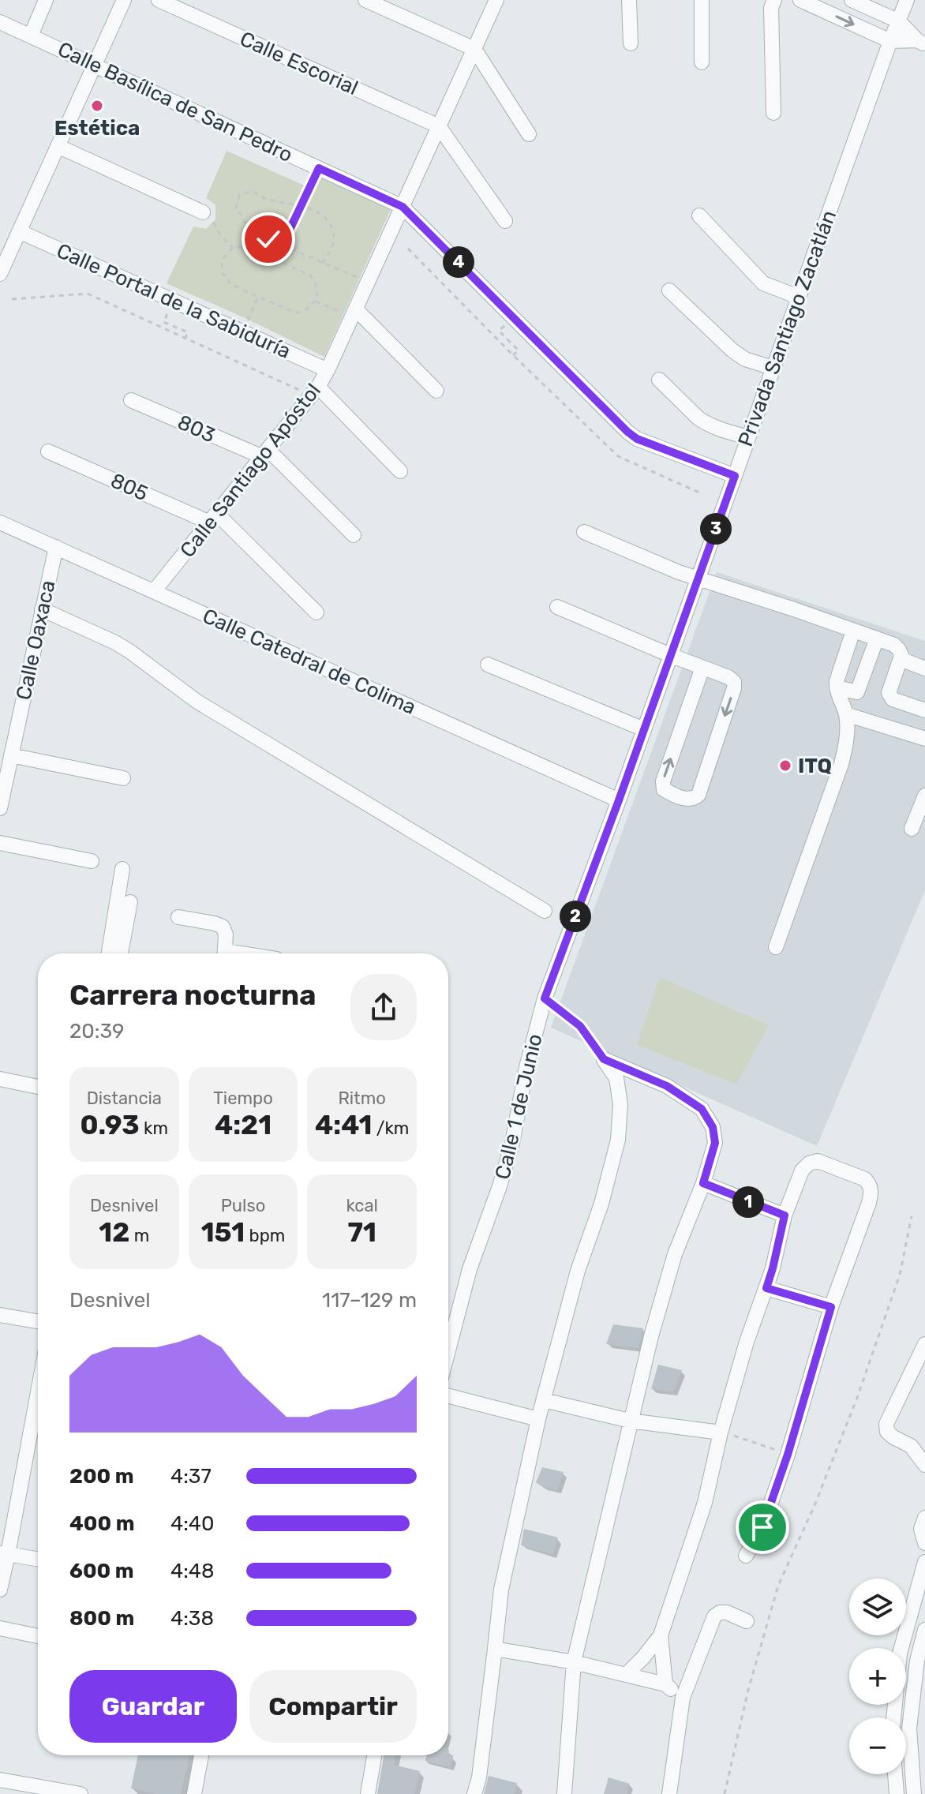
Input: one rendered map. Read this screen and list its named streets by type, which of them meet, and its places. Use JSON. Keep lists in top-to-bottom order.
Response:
{
  "streets": {
    "street": [
      "Calle Escorial",
      "Calle Basílica de San Pedro",
      "Calle Portal de la Sabiduría",
      "Privada Santiago Zacatlán",
      "803",
      "Calle Santiago Apóstol",
      "805",
      "Calle Oaxaca",
      "Calle Catedral de Colima",
      "Calle 1 de Junio"
    ]
  },
  "crossings": [
    ["Calle Escorial", "Calle Santiago Apóstol"],
    ["Calle Basílica de San Pedro", "Privada Santiago Zacatlán"],
    ["Calle Basílica de San Pedro", "Calle Santiago Apóstol"],
    ["Calle Portal de la Sabiduría", "Calle Santiago Apóstol"],
    ["Privada Santiago Zacatlán", "Calle Catedral de Colima"],
    ["Privada Santiago Zacatlán", "Calle 1 de Junio"],
    ["803", "Calle Santiago Apóstol"],
    ["Calle Santiago Apóstol", "805"],
    ["Calle Santiago Apóstol", "Calle Catedral de Colima"],
    ["Calle Oaxaca", "Calle Catedral de Colima"],
    ["Calle Catedral de Colima", "Calle 1 de Junio"]
  ],
  "places": ["Estética", "ITQ"],
  "page": {
    "pins": [
      "4",
      "3",
      "2",
      "1"
    ],
    "heading": ["Carrera nocturna", "20:39"],
    "stats": [
      ["Distancia", "0.93 km"],
      ["Tiempo", "4:21"],
      ["Ritmo", "4:41 /km"],
      ["Desnivel", "12 m"],
      ["Pulso", "151 bpm"],
      ["kcal", "71"]
    ],
    "chart": ["Desnivel", "117–129 m"],
    "list": [
      {
        "name": "200 m",
        "note": "4:37"
      },
      {
        "name": "400 m",
        "note": "4:40"
      },
      {
        "name": "600 m",
        "note": "4:48"
      },
      {
        "name": "800 m",
        "note": "4:38"
      }
    ],
    "map_buttons": ["+", "−"],
    "buttons": ["Guardar", "Compartir"]
  }
}
